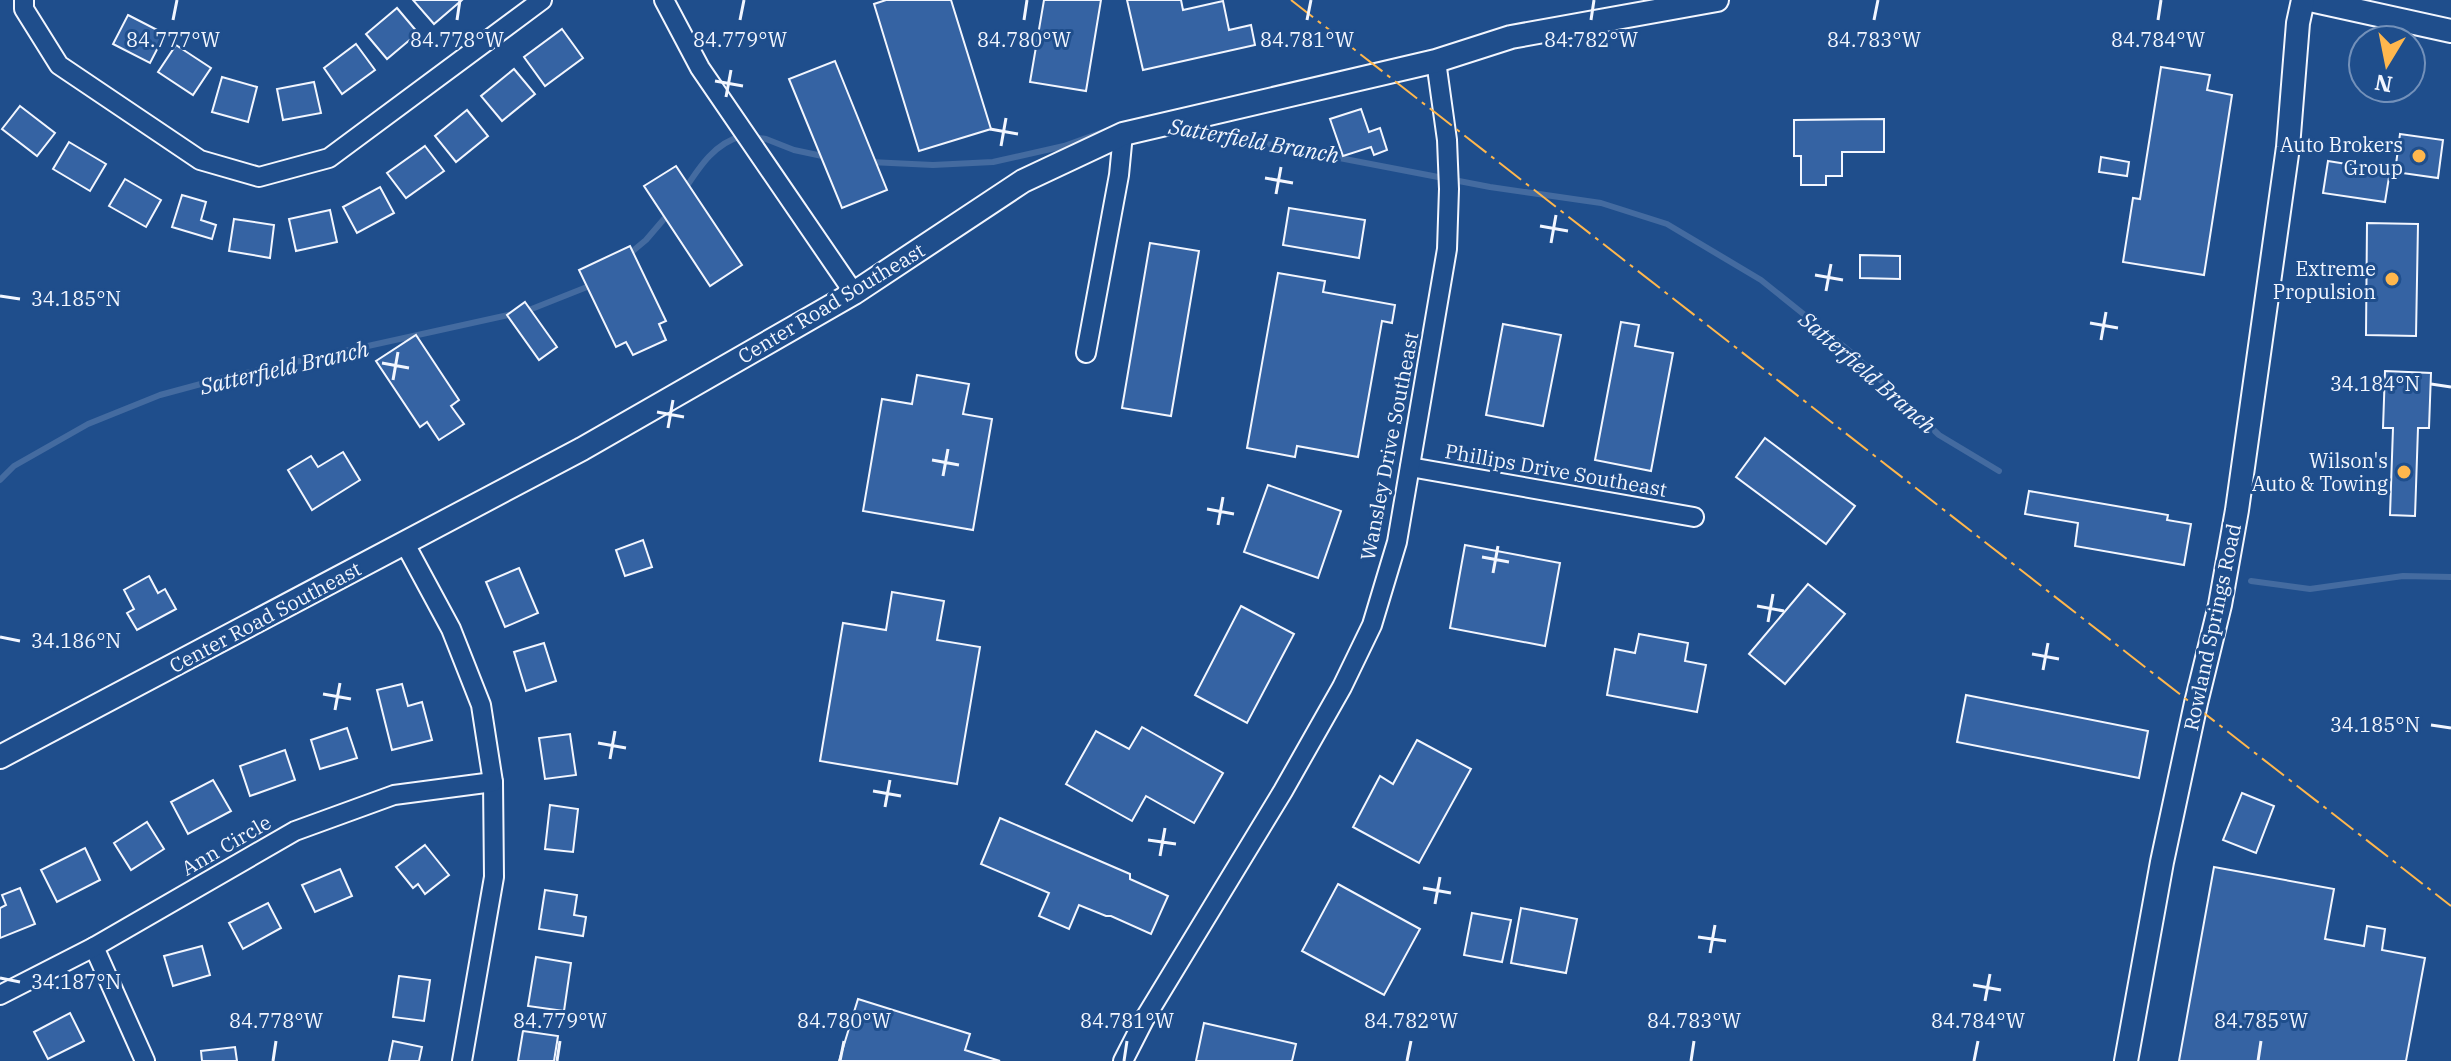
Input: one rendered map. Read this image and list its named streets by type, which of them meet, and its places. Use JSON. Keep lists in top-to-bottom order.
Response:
{
  "streets": {
    "street": [
      "Center Road Southeast",
      "Wansley Drive Southeast",
      "Phillips Drive Southeast",
      "Rowland Springs Road",
      "Ann Circle"
    ]
  },
  "crossings": [
    ["Center Road Southeast", "Wansley Drive Southeast"],
    ["Wansley Drive Southeast", "Phillips Drive Southeast"]
  ],
  "water": ["Satterfield Branch"],
  "places": ["Auto Brokers Group", "Extreme Propulsion", "Wilson's Auto & Towing"],
  "north": "bottom",
  "coordinates": [
    "84.777°W",
    "84.778°W",
    "84.779°W",
    "84.780°W",
    "84.781°W",
    "84.782°W",
    "84.783°W",
    "84.784°W",
    "34.185°N",
    "34.184°N",
    "34.186°N",
    "34.187°N",
    "84.785°W"
  ]
}
